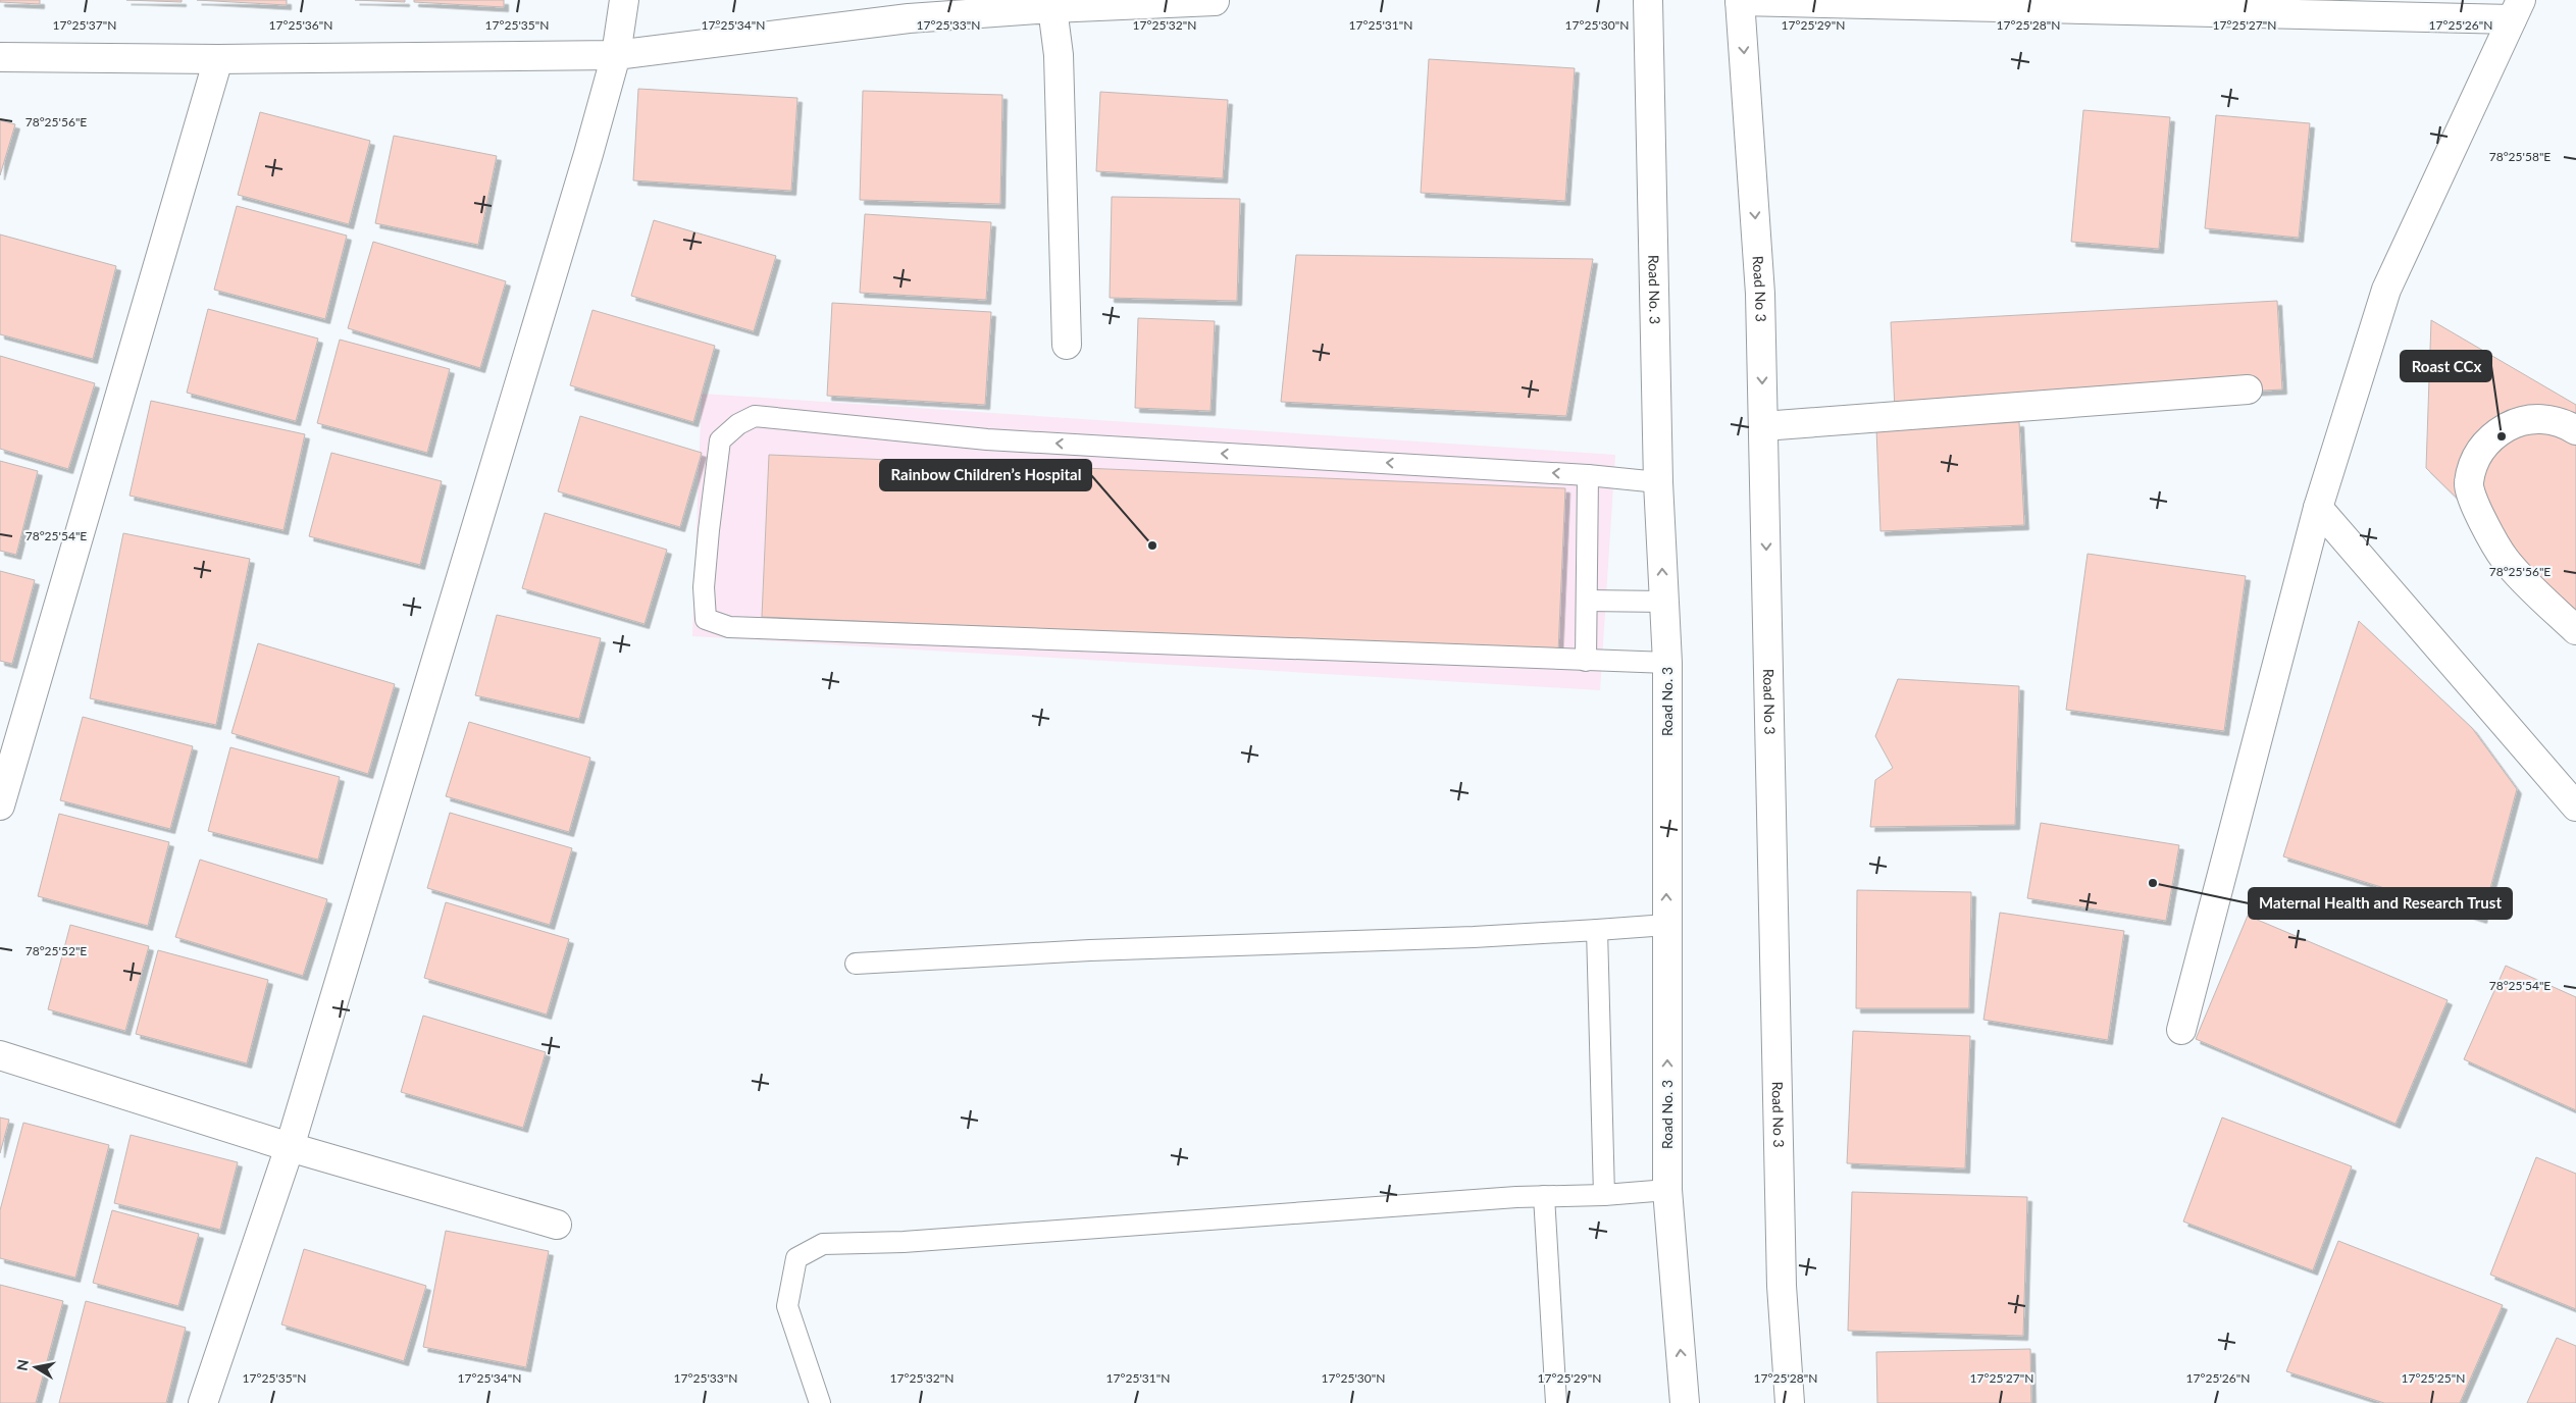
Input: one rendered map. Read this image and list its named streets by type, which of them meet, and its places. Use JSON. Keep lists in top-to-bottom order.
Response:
{
  "streets": {
    "street": ["Road No. 3", "Road No 3"]
  },
  "one_way": ["Road No. 3", "Road No 3"],
  "places": ["Roast CCx", "Rainbow Children’s Hospital", "Maternal Health and Research Trust"],
  "north": "left",
  "coordinates": [
    "17°25'37\"N",
    "17°25'36\"N",
    "17°25'35\"N",
    "17°25'34\"N",
    "17°25'33\"N",
    "17°25'32\"N",
    "17°25'31\"N",
    "17°25'30\"N",
    "17°25'29\"N",
    "17°25'28\"N",
    "17°25'27\"N",
    "17°25'26\"N",
    "78°25'56\"E",
    "78°25'58\"E",
    "78°25'54\"E",
    "78°25'52\"E",
    "17°25'25\"N"
  ]
}
